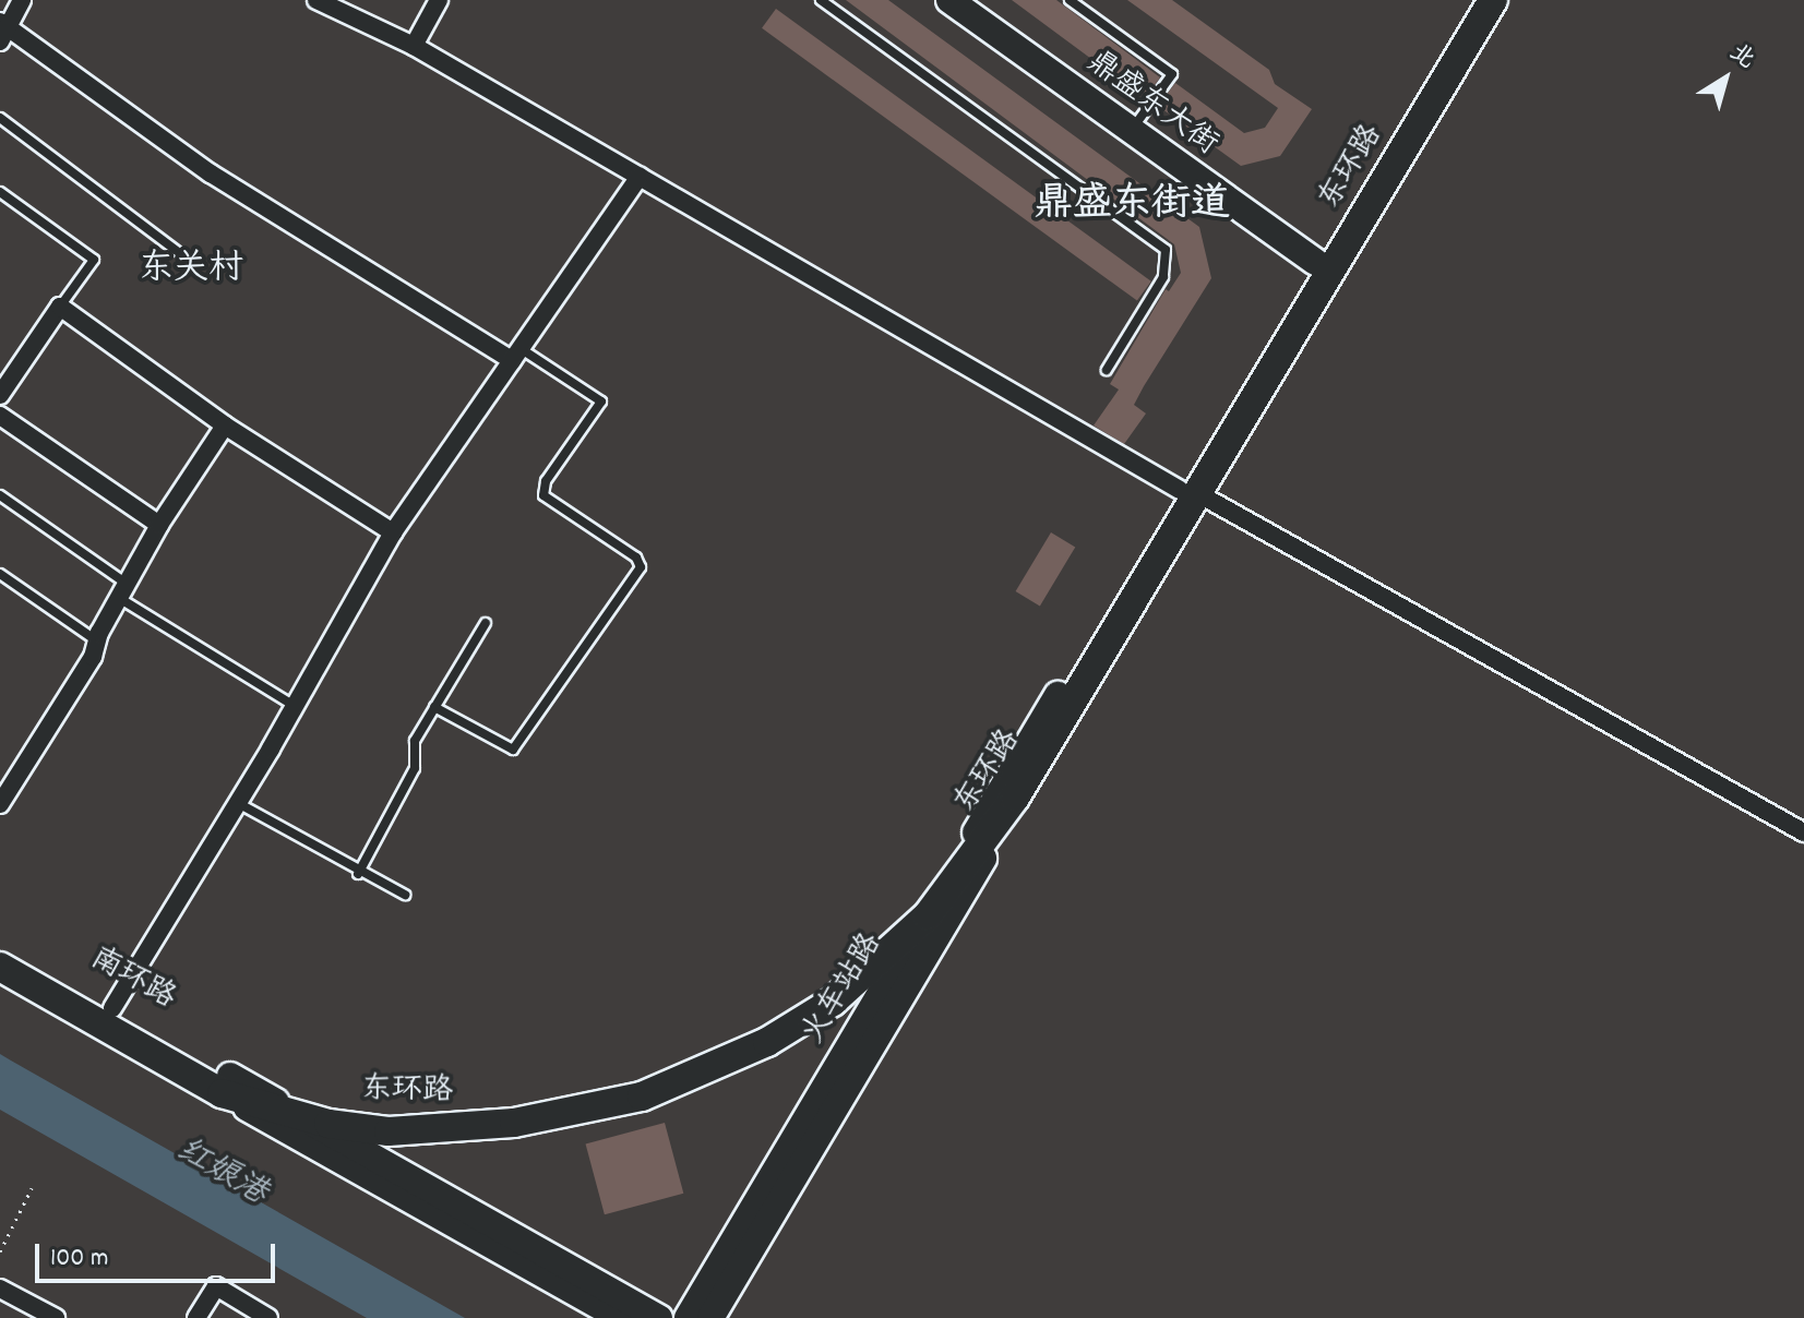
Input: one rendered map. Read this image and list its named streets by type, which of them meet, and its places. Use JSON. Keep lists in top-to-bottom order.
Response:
{
  "streets": {
    "main road": [
      "鼎盛东大街",
      "东环路",
      "南环路",
      "火车站路"
    ]
  },
  "crossings": [
    ["鼎盛东大街", "东环路"],
    ["东环路", "南环路"],
    ["东环路", "火车站路"]
  ],
  "districts": ["鼎盛东街道", "东关村"],
  "water": ["红娘港"],
  "scale_bar": "100 m",
  "north": "top right"
}
